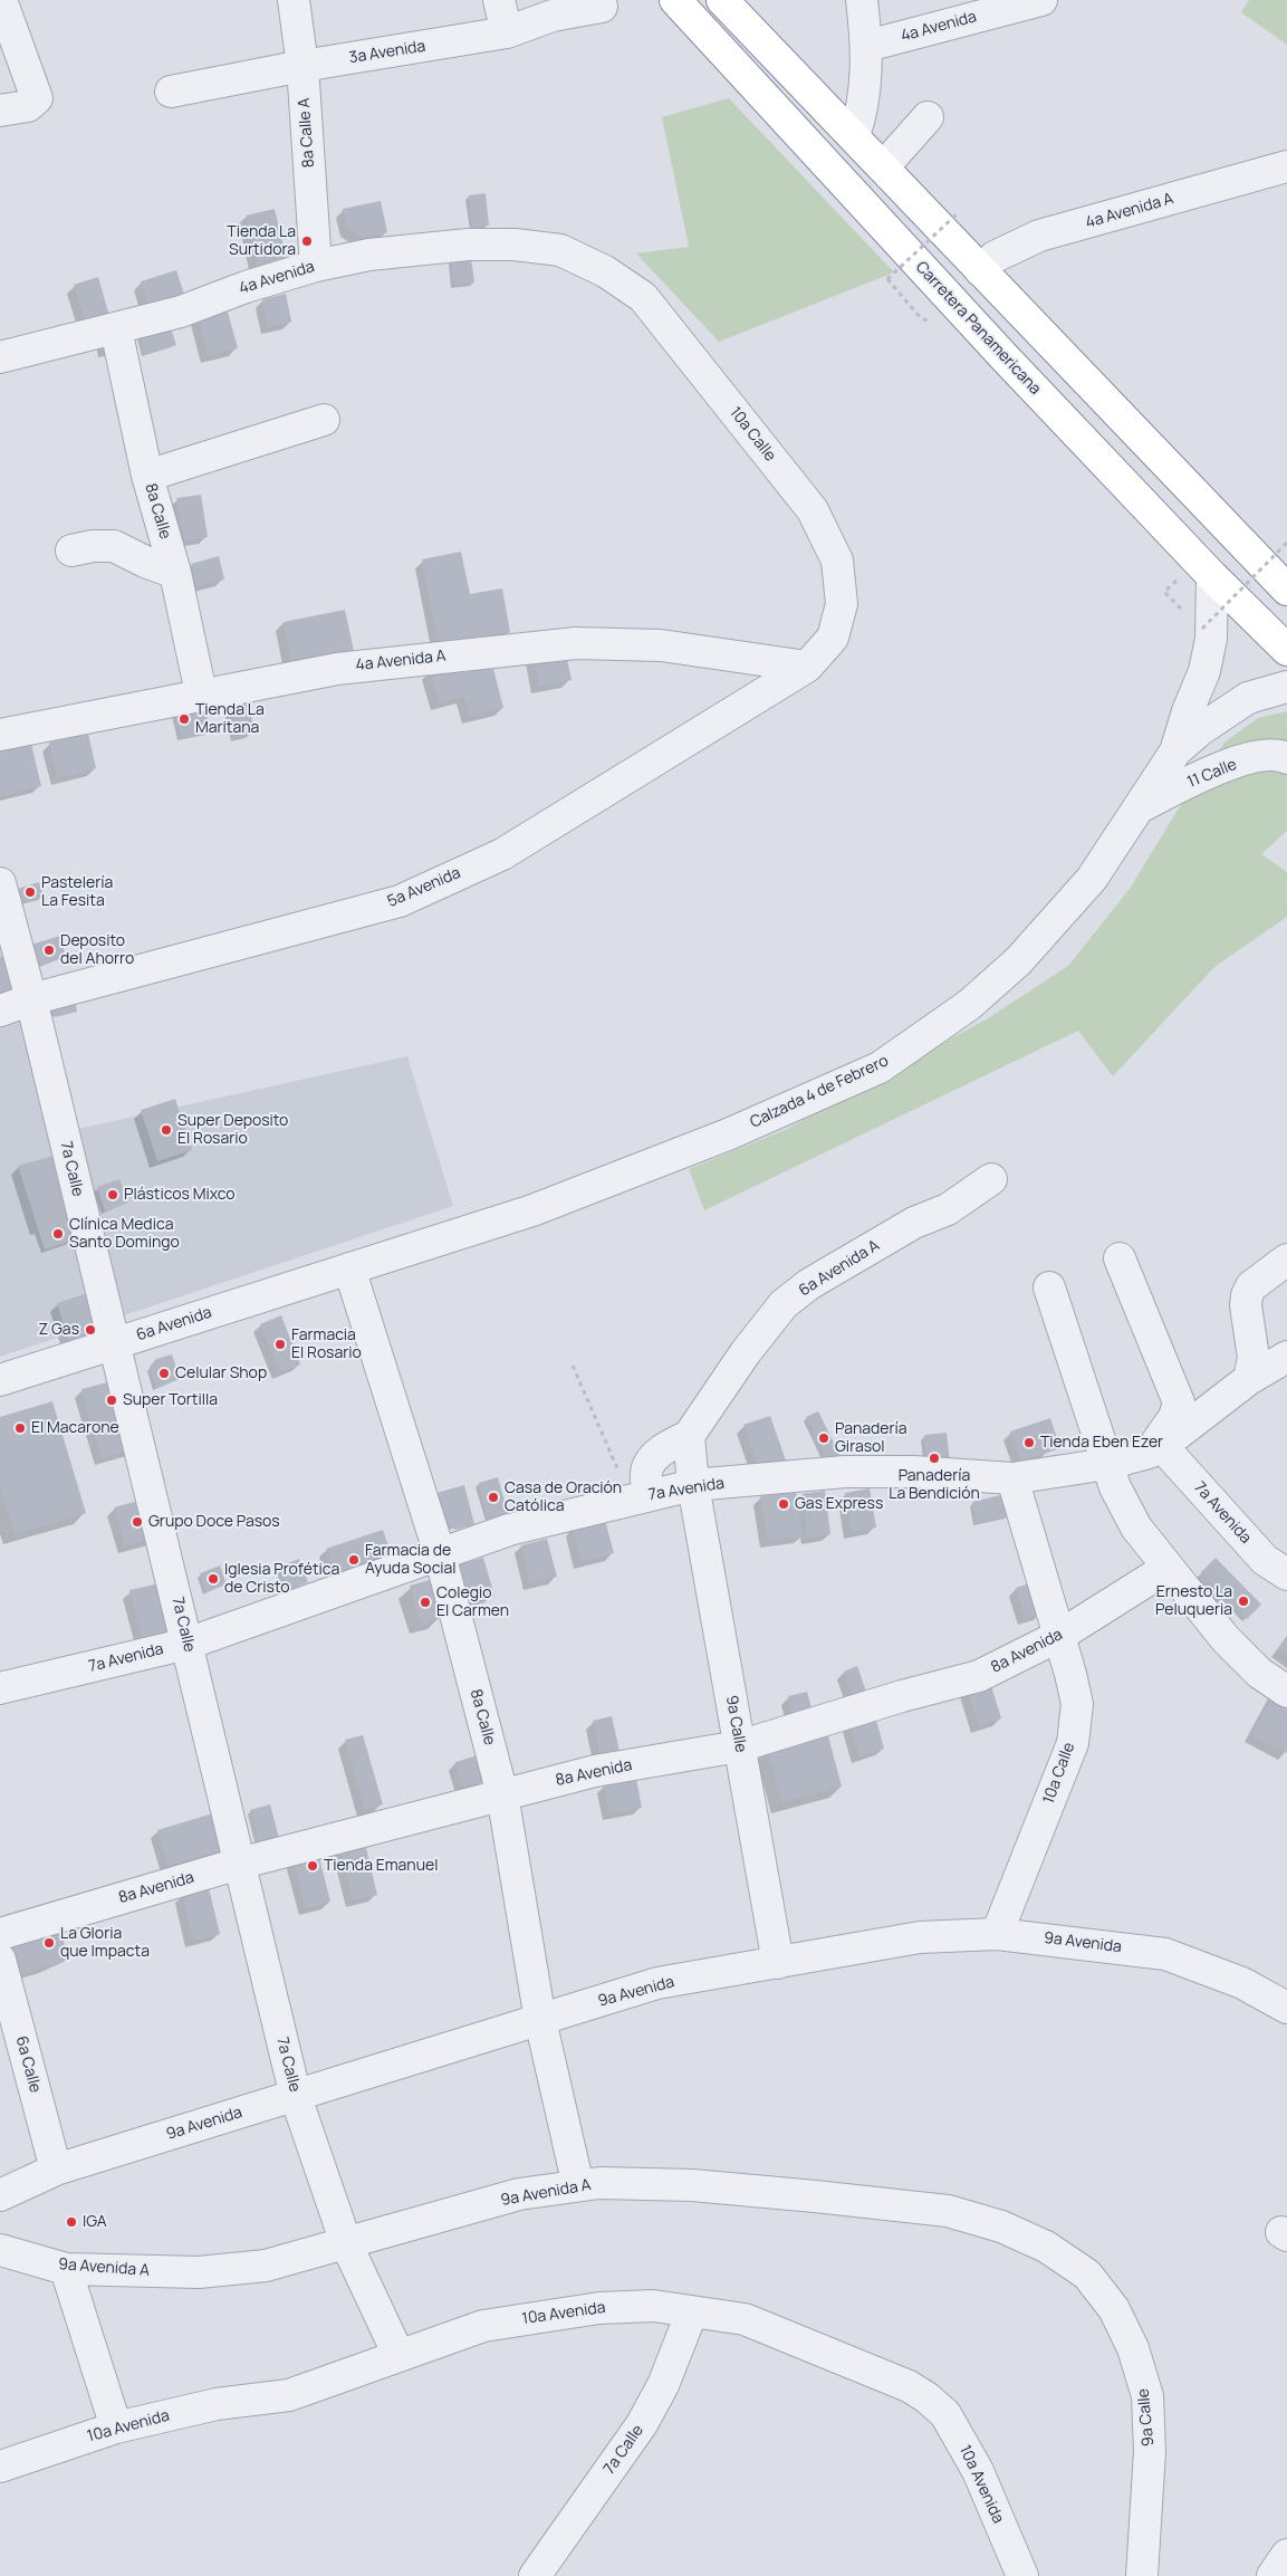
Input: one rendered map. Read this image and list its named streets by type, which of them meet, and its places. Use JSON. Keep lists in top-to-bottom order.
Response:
{
  "streets": {
    "highway": ["Carretera Panamericana"],
    "street": [
      "4a Avenida",
      "3a Avenida",
      "8a Calle A",
      "4a Avenida A",
      "10a Calle",
      "8a Calle",
      "11 Calle",
      "5a Avenida",
      "Calzada 4 de Febrero",
      "7a Calle",
      "6a Avenida A",
      "6a Avenida",
      "7a Avenida",
      "8a Avenida",
      "9a Calle",
      "9a Avenida",
      "6a Calle",
      "9a Avenida A",
      "10a Avenida"
    ]
  },
  "crossings": [
    ["4a Avenida", "8a Calle A"],
    ["4a Avenida", "10a Calle"],
    ["4a Avenida", "8a Calle"],
    ["3a Avenida", "8a Calle A"],
    ["4a Avenida A", "10a Calle"],
    ["4a Avenida A", "8a Calle"],
    ["4a Avenida A", "5a Avenida"],
    ["Carretera Panamericana", "Calzada 4 de Febrero"],
    ["10a Calle", "5a Avenida"],
    ["10a Calle", "7a Avenida"],
    ["10a Calle", "8a Avenida"],
    ["10a Calle", "9a Avenida"],
    ["8a Calle", "Calzada 4 de Febrero"],
    ["8a Calle", "6a Avenida"],
    ["8a Calle", "7a Avenida"],
    ["8a Calle", "8a Avenida"],
    ["8a Calle", "9a Avenida"],
    ["11 Calle", "Calzada 4 de Febrero"],
    ["5a Avenida", "7a Calle"],
    ["Calzada 4 de Febrero", "6a Avenida"],
    ["7a Calle", "6a Avenida"],
    ["7a Calle", "7a Avenida"],
    ["7a Calle", "8a Avenida"],
    ["7a Calle", "9a Avenida"],
    ["7a Calle", "9a Avenida A"],
    ["7a Calle", "10a Avenida"],
    ["7a Avenida", "9a Calle"],
    ["8a Avenida", "9a Calle"],
    ["9a Calle", "9a Avenida"],
    ["9a Calle", "9a Avenida A"],
    ["9a Avenida", "6a Calle"]
  ],
  "places": [
    "Tienda La Surtidora",
    "Tienda La Maritana",
    "Pastelería La Fesita",
    "Deposito del Ahorro",
    "Super Deposito El Rosario",
    "Plásticos Mixco",
    "Clínica Medica Santo Domingo",
    "Z Gas",
    "Farmacia El Rosario",
    "Celular Shop",
    "Super Tortilla",
    "El Macarone",
    "Panadería Girasol",
    "Tienda Eben Ezer",
    "Panadería La Bendición",
    "Casa de Oración Católica",
    "Gas Express",
    "Grupo Doce Pasos",
    "Farmacia de Ayuda Social",
    "Iglesia Profética de Cristo",
    "Ernesto La Peluqueria",
    "Colegio El Carmen",
    "Tienda Emanuel",
    "La Gloria que Impacta",
    "IGA"
  ]
}
